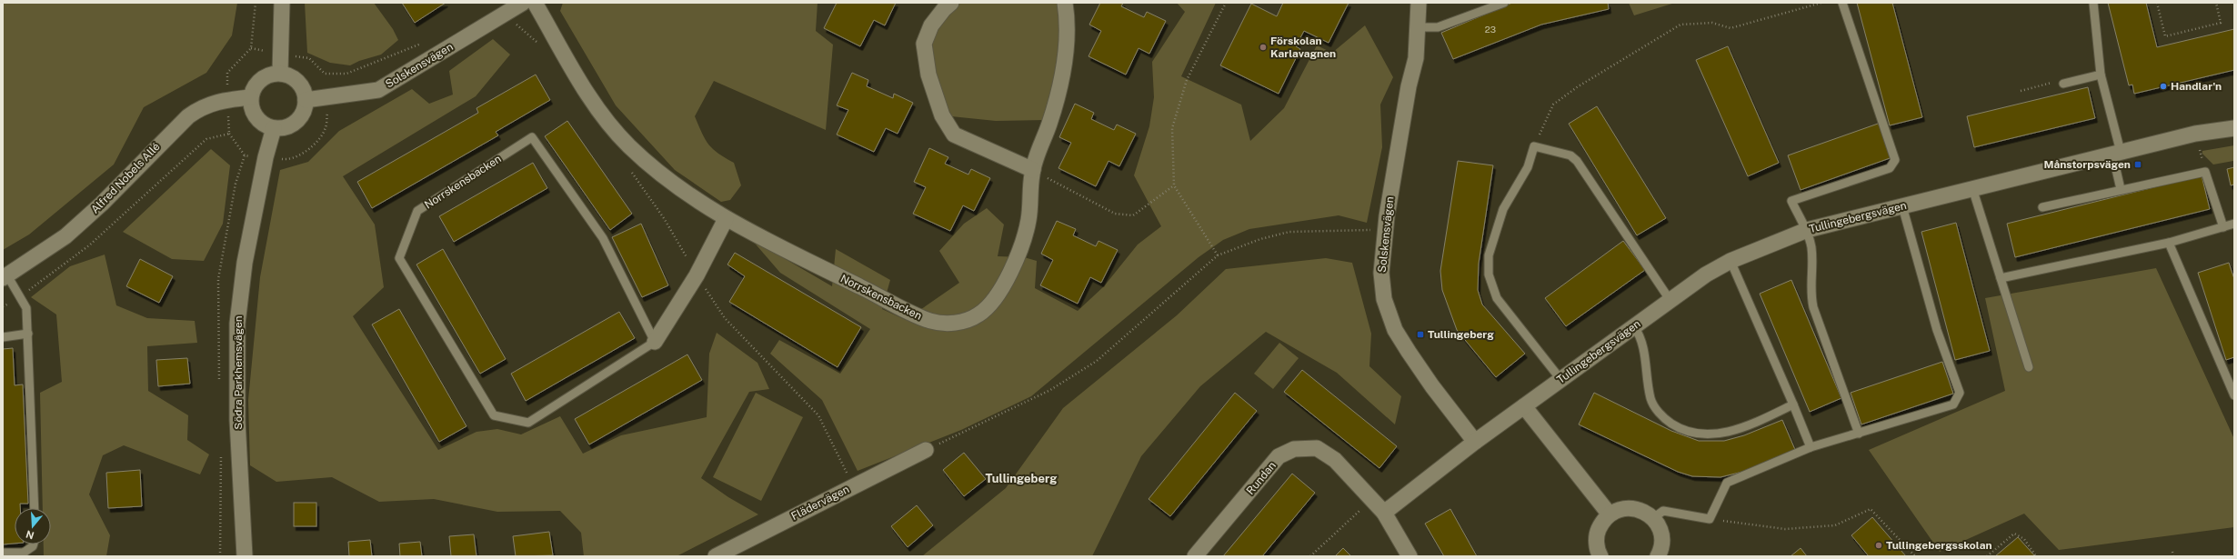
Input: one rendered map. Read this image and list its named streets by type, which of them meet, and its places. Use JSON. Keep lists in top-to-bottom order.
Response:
{
  "streets": {
    "street": [
      "Solskensvägen",
      "Alfred Nobels Allé",
      "Norrskensbacken",
      "Tullingebergsvägen",
      "Södra Parkhemsvägen",
      "Rundan",
      "Flädervägen"
    ]
  },
  "crossings": [
    ["Solskensvägen", "Alfred Nobels Allé"],
    ["Solskensvägen", "Tullingebergsvägen"],
    ["Solskensvägen", "Södra Parkhemsvägen"],
    ["Alfred Nobels Allé", "Södra Parkhemsvägen"],
    ["Tullingebergsvägen", "Rundan"]
  ],
  "districts": ["Tullingeberg"],
  "places": {
    "other": ["Förskolan Karlavagnen", "Handlar'n", "Tullingebergsskolan"],
    "transit": ["Månstorpsvägen", "Tullingeberg"]
  },
  "house_numbers": ["23"],
  "north": "bottom"
}
